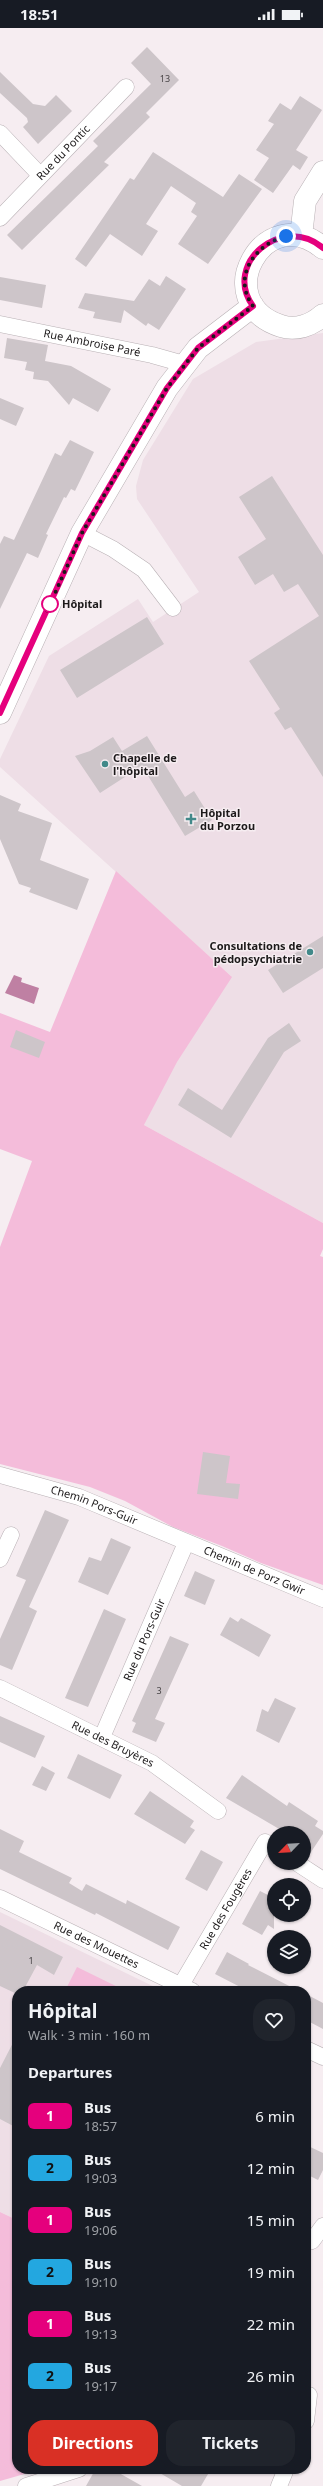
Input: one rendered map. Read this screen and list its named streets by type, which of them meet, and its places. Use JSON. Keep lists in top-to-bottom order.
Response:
{
  "streets": {
    "street": [
      "Rue du Pontic",
      "Rue Ambroise Paré",
      "Chemin Pors-Guir",
      "Chemin de Porz Gwir",
      "Rue du Pors-Guir",
      "Rue des Bruyères",
      "Rue des Fougères",
      "Rue des Mouettes"
    ]
  },
  "crossings": [
    ["Chemin Pors-Guir", "Chemin de Porz Gwir"],
    ["Chemin Pors-Guir", "Rue du Pors-Guir"],
    ["Chemin de Porz Gwir", "Rue du Pors-Guir"],
    ["Rue du Pors-Guir", "Rue des Bruyères"]
  ],
  "places": {
    "other": ["Hôpital", "Chapelle de l'hôpital", "Consultations de pédopsychiatrie"],
    "health": ["Hôpital du Porzou"]
  },
  "lines": ["bus line 1"],
  "house_numbers": ["13", "3", "1"],
  "north": "bottom left",
  "page": {
    "status": "18:51",
    "heading": [
      ["Hôpital", "Walk · 3 min · 160 m"],
      "Departures"
    ],
    "list": [
      {
        "mark": "1",
        "name": "Bus",
        "note": "18:57",
        "value": "6 min"
      },
      {
        "mark": "2",
        "name": "Bus",
        "note": "19:03",
        "value": "12 min"
      },
      {
        "mark": "1",
        "name": "Bus",
        "note": "19:06",
        "value": "15 min"
      },
      {
        "mark": "2",
        "name": "Bus",
        "note": "19:10",
        "value": "19 min"
      },
      {
        "mark": "1",
        "name": "Bus",
        "note": "19:13",
        "value": "22 min"
      },
      {
        "mark": "2",
        "name": "Bus",
        "note": "19:17",
        "value": "26 min"
      }
    ],
    "buttons": ["Directions", "Tickets"]
  }
}
